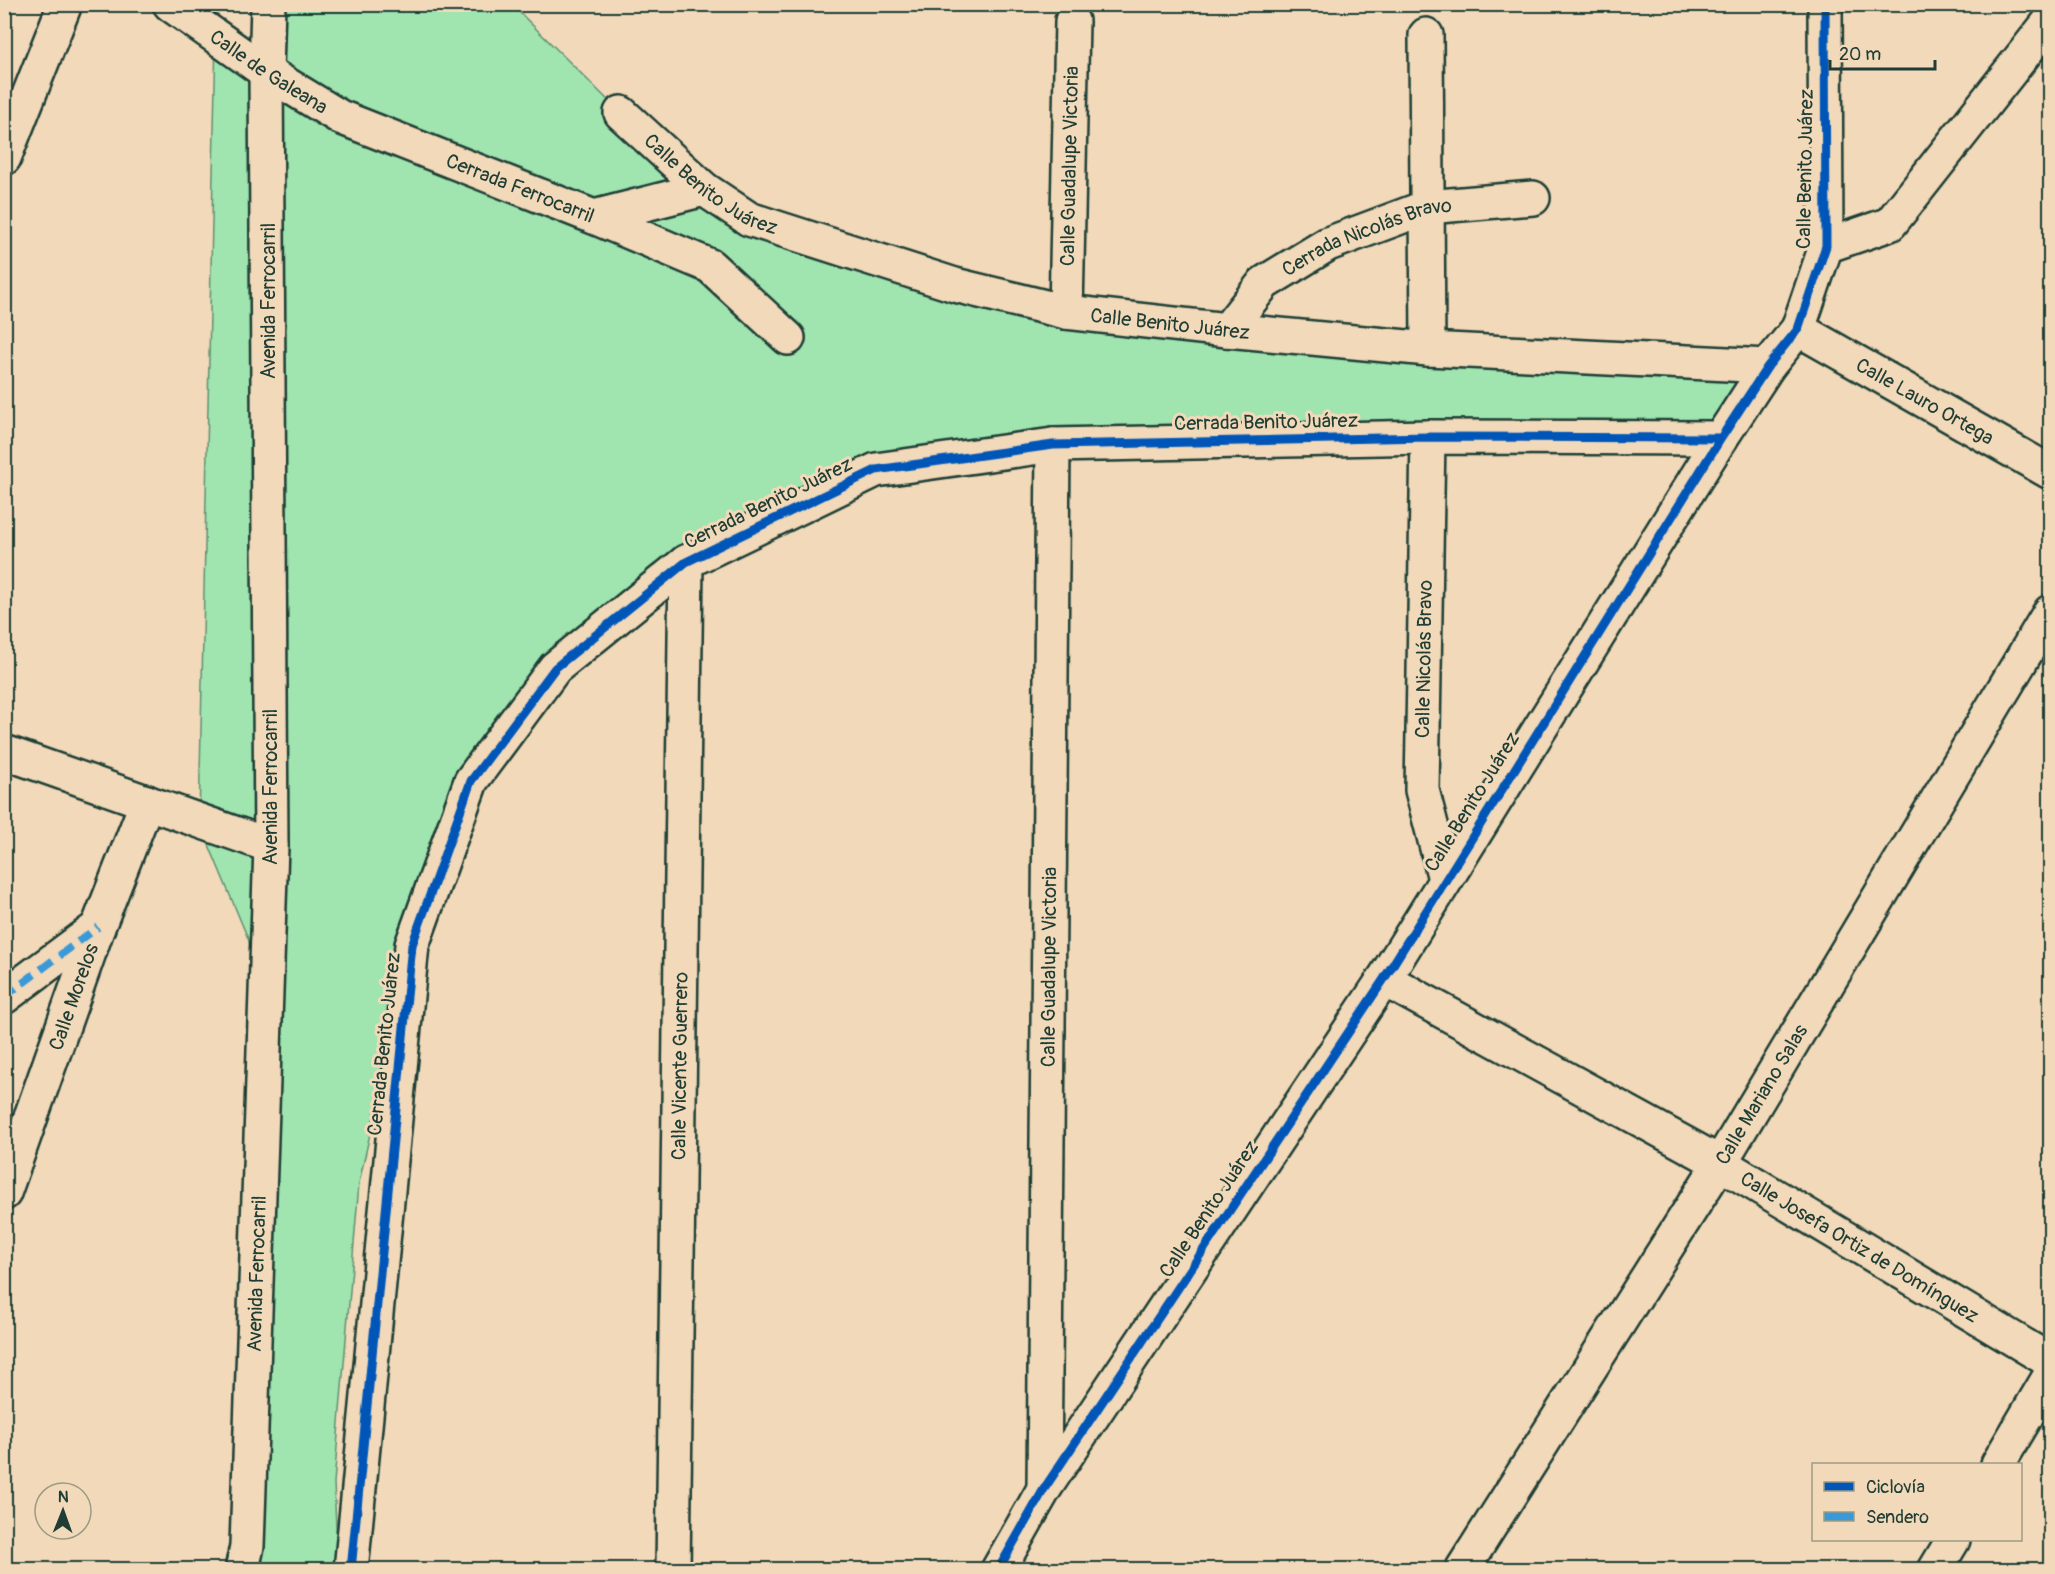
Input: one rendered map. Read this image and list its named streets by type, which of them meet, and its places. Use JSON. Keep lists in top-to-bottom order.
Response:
{
  "streets": {
    "street": [
      "Calle de Galeana",
      "Calle Guadalupe Victoria",
      "Calle Benito Juárez",
      "Cerrada Ferrocarril",
      "Cerrada Nicolás Bravo",
      "Avenida Ferrocarril",
      "Calle Lauro Ortega",
      "Cerrada Benito Juárez",
      "Calle Nicolás Bravo",
      "Calle Morelos",
      "Calle Vicente Guerrero",
      "Calle Mariano Salas",
      "Calle Josefa Ortiz de Domínguez"
    ]
  },
  "crossings": [
    ["Calle de Galeana", "Cerrada Ferrocarril"],
    ["Calle de Galeana", "Avenida Ferrocarril"],
    ["Calle Guadalupe Victoria", "Calle Benito Juárez"],
    ["Calle Guadalupe Victoria", "Cerrada Benito Juárez"],
    ["Calle Benito Juárez", "Cerrada Ferrocarril"],
    ["Calle Benito Juárez", "Cerrada Nicolás Bravo"],
    ["Calle Benito Juárez", "Calle Lauro Ortega"],
    ["Calle Benito Juárez", "Cerrada Benito Juárez"],
    ["Calle Benito Juárez", "Calle Nicolás Bravo"],
    ["Calle Benito Juárez", "Calle Josefa Ortiz de Domínguez"],
    ["Cerrada Benito Juárez", "Calle Nicolás Bravo"],
    ["Cerrada Benito Juárez", "Calle Vicente Guerrero"],
    ["Calle Mariano Salas", "Calle Josefa Ortiz de Domínguez"]
  ],
  "legend": ["Ciclovía", "Sendero"],
  "scale_bar": "20 m",
  "north": "top"
}
